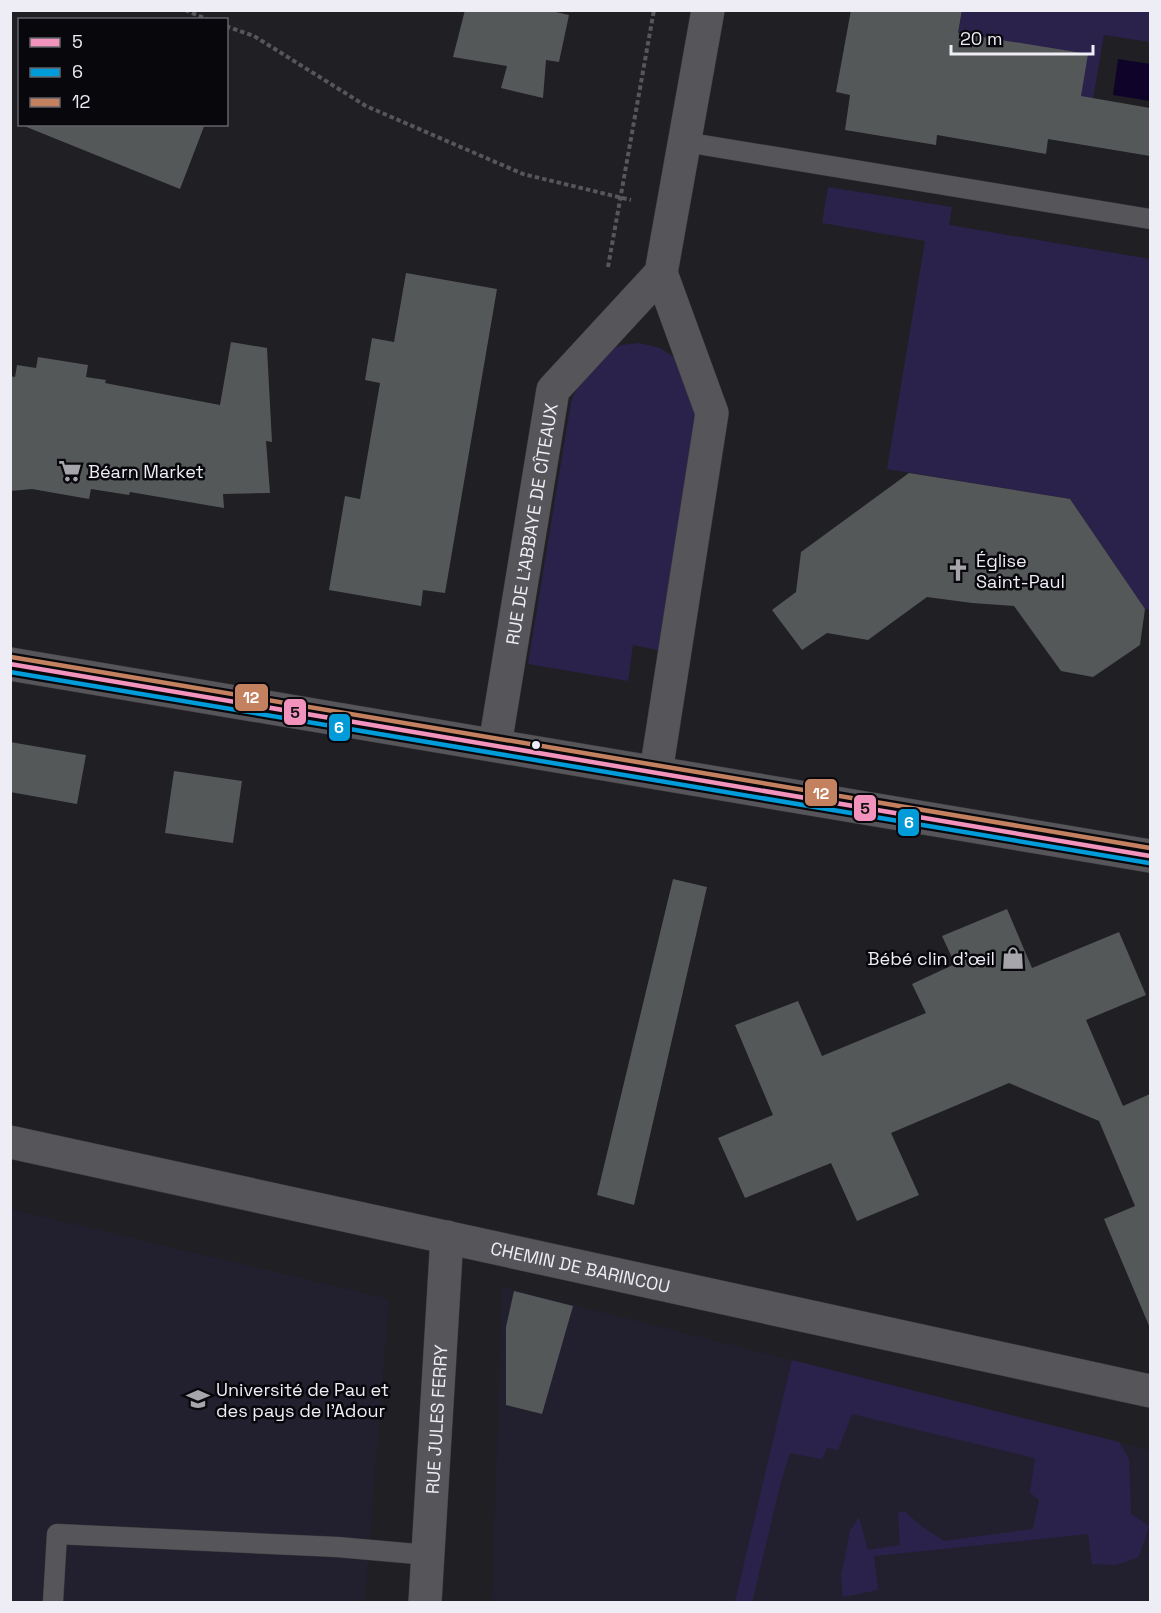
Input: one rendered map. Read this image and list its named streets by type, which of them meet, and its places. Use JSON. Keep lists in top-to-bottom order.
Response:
{
  "streets": {
    "street": ["RUE DE L'ABBAYE DE CÎTEAUX", "CHEMIN DE BARINCOU", "RUE JULES FERRY"]
  },
  "crossings": [
    ["CHEMIN DE BARINCOU", "RUE JULES FERRY"]
  ],
  "places": {
    "supermarket": ["Béarn Market"],
    "church": ["Église Saint-Paul"],
    "shop": ["Bébé clin d'œil"],
    "school or university": ["Université de Pau et des pays de l'Adour"]
  },
  "lines": ["transit line 12", "transit line 5", "transit line 6"],
  "legend": ["5", "6", "12"],
  "scale_bar": "20 m"
}
